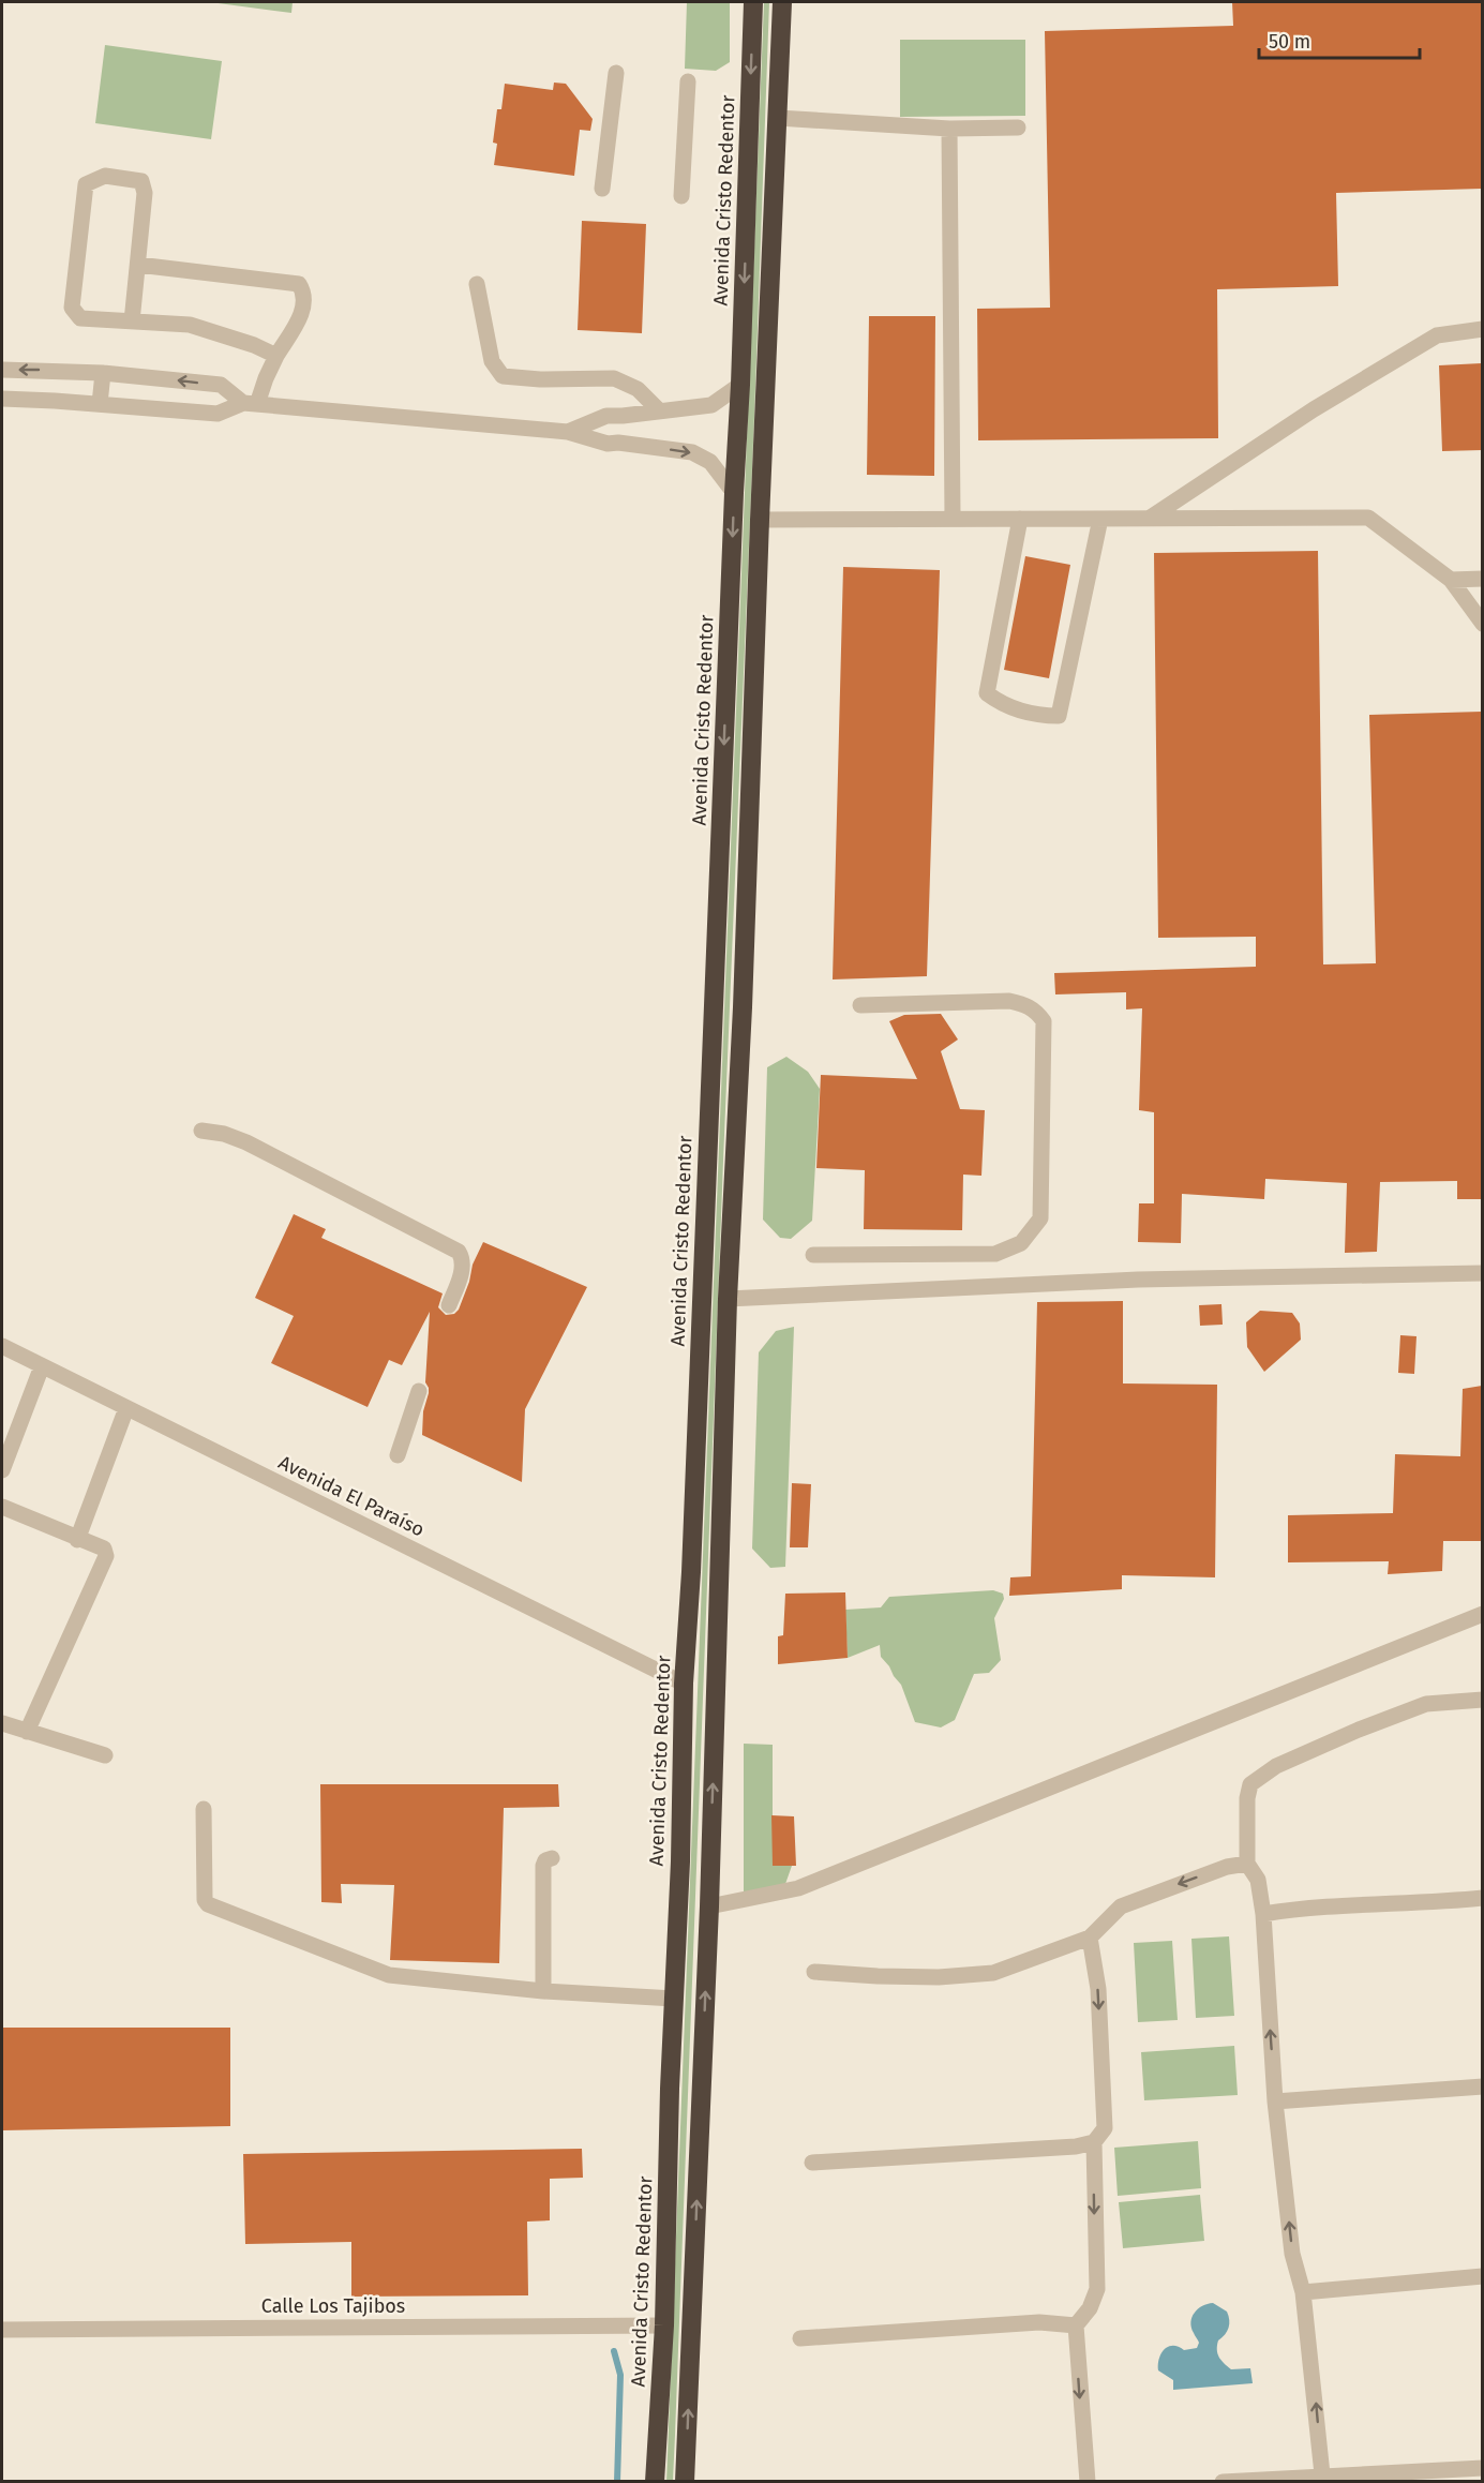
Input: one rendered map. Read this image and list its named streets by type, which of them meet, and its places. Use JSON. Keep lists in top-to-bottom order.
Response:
{
  "streets": {
    "highway": ["Avenida Cristo Redentor"],
    "street": ["Avenida El Paraíso", "Calle Los Tajibos"]
  },
  "crossings": [
    ["Avenida Cristo Redentor", "Avenida El Paraíso"],
    ["Avenida Cristo Redentor", "Calle Los Tajibos"]
  ],
  "scale_bar": "50 m"
}
